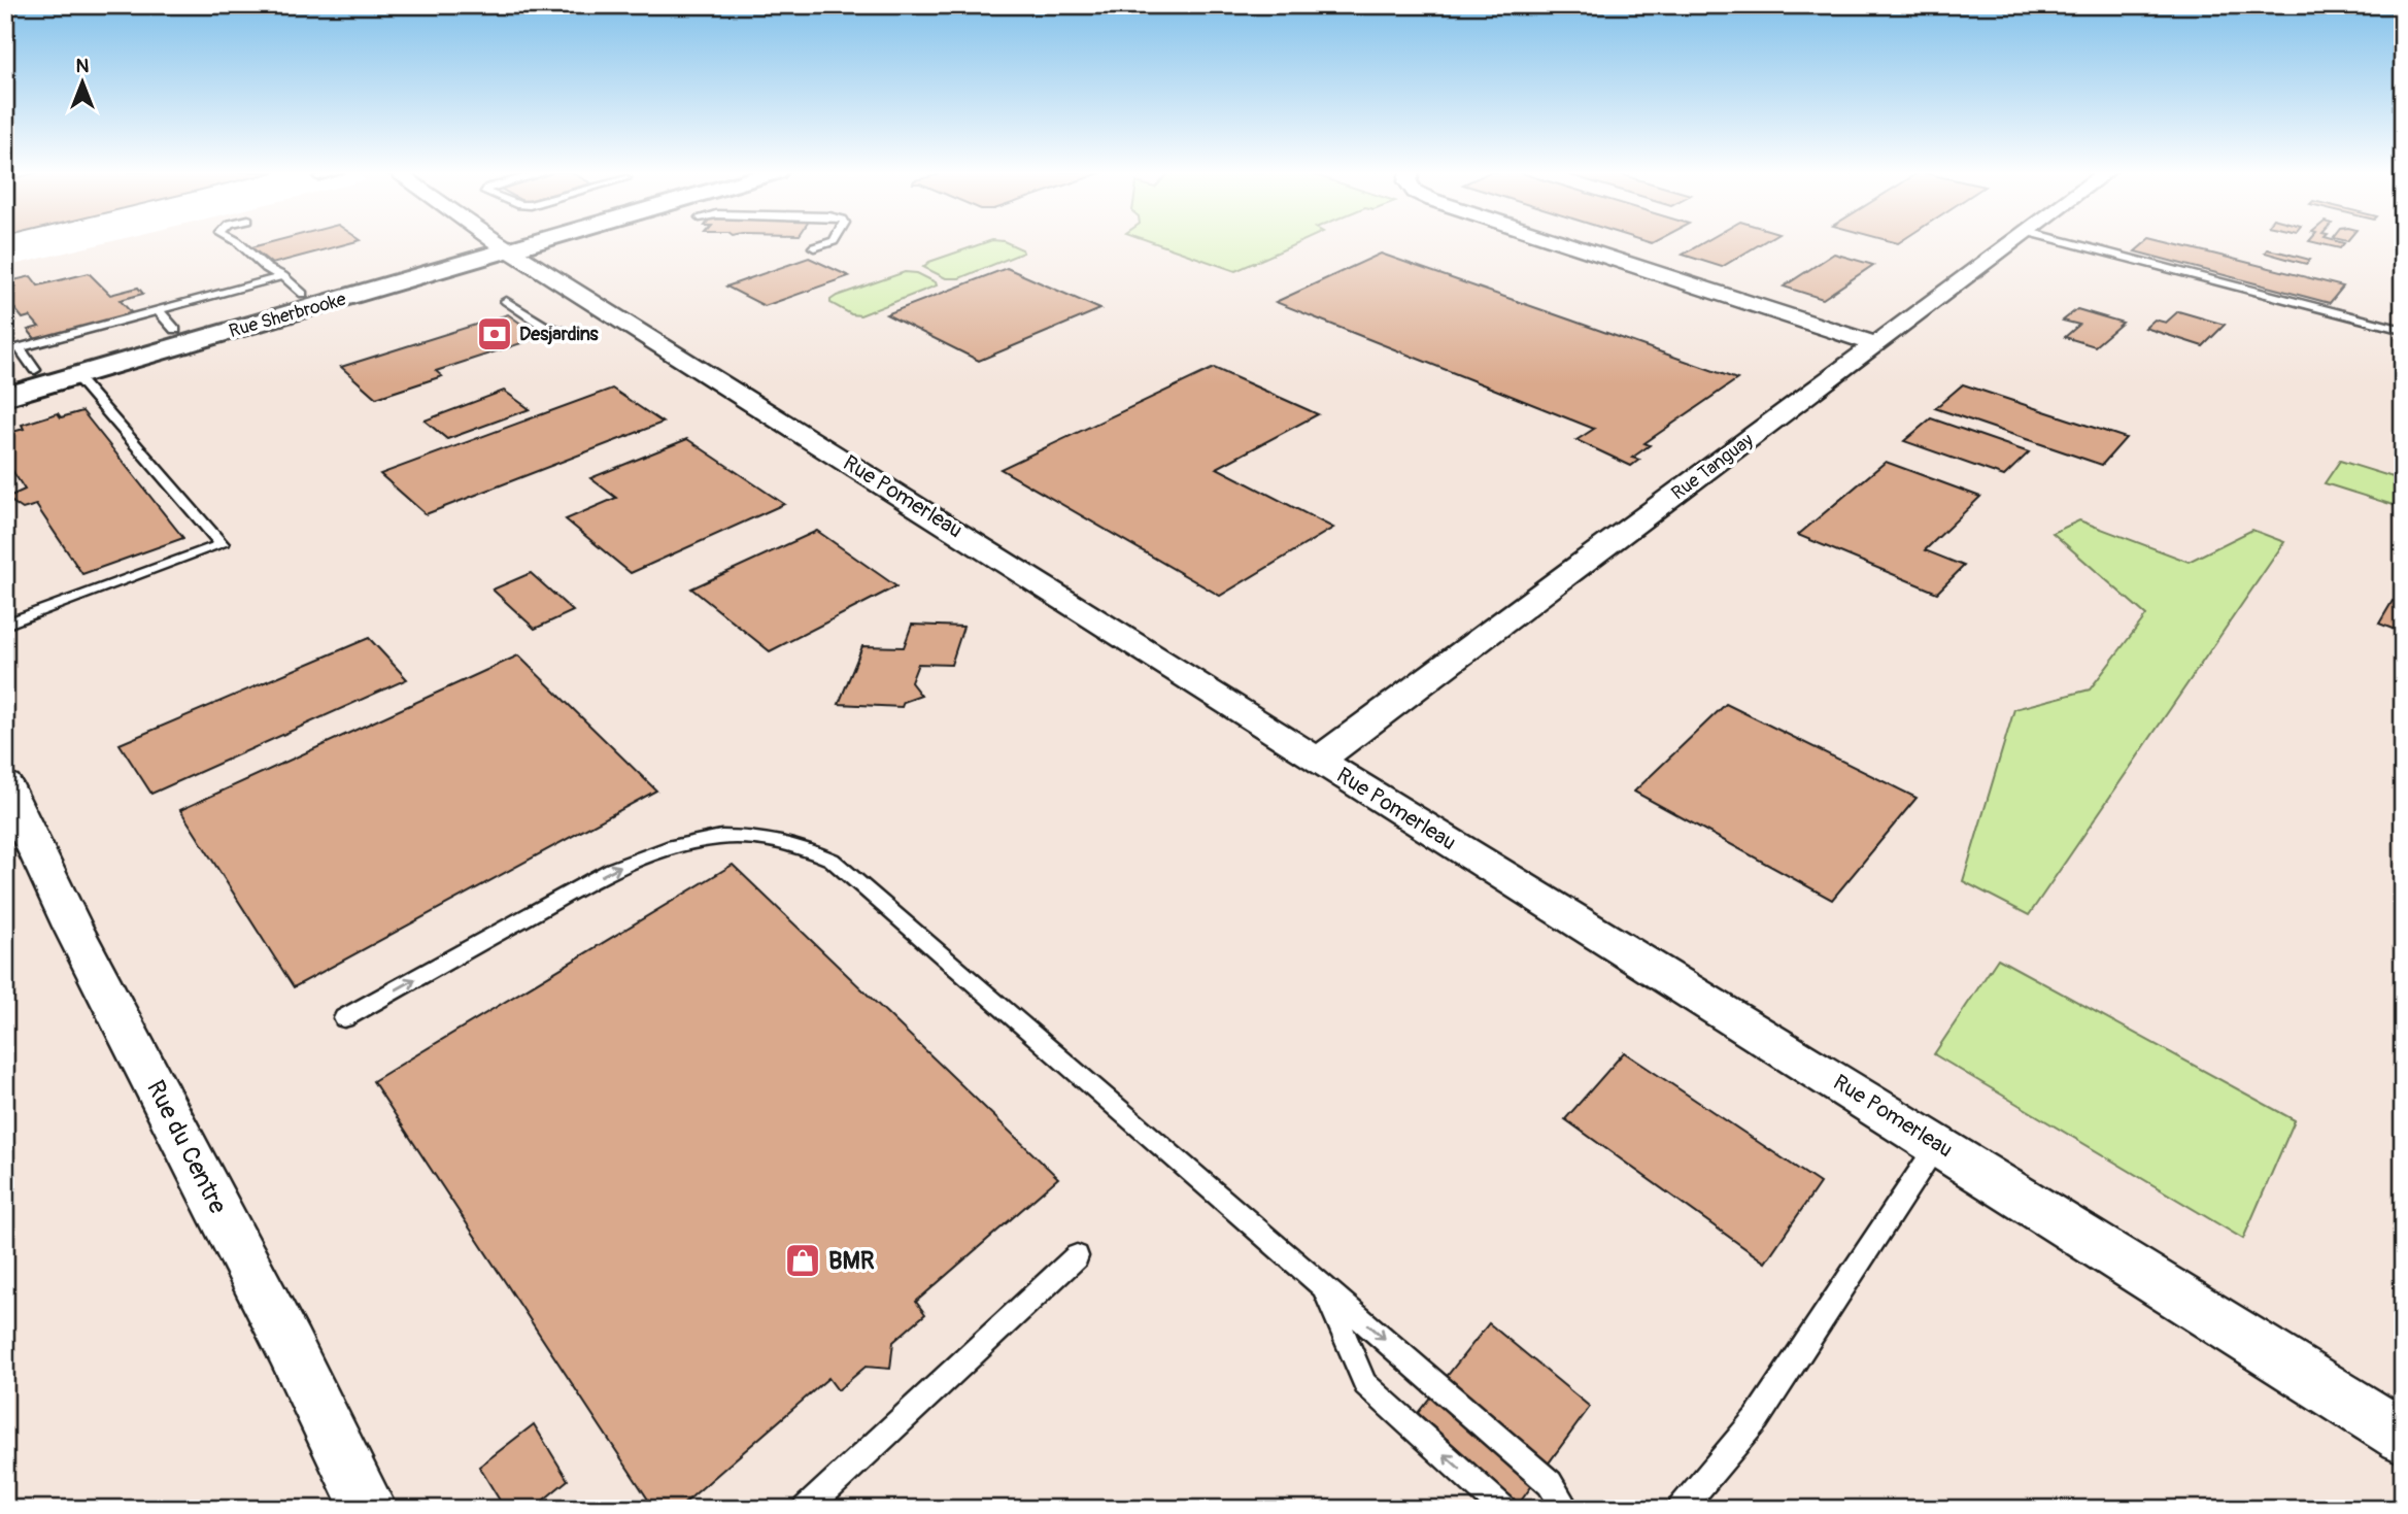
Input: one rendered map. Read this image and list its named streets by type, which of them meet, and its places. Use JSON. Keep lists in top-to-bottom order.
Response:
{
  "streets": {
    "main road": ["Rue Sherbrooke"],
    "street": ["Rue Tanguay", "Rue Pomerleau", "Rue du Centre"]
  },
  "crossings": [
    ["Rue Sherbrooke", "Rue Pomerleau"],
    ["Rue Tanguay", "Rue Pomerleau"]
  ],
  "places": {
    "bank": ["Desjardins"],
    "shop": ["BMR"]
  },
  "north": "top"
}
